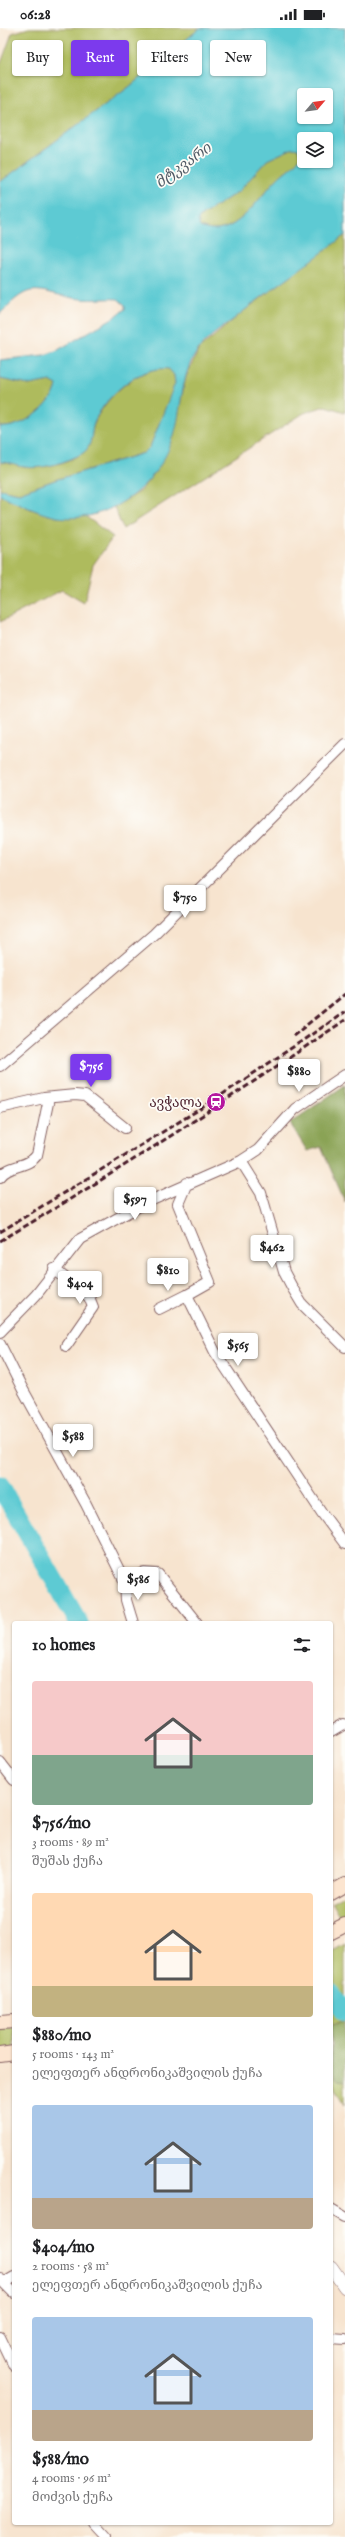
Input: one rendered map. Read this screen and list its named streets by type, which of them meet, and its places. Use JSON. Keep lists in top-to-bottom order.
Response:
{
  "water": ["მტკვარი"],
  "places": {
    "station": ["ავჭალა"]
  },
  "north": "top right",
  "page": {
    "status": "06:28",
    "chip": [
      "Buy",
      "Rent",
      "Filters",
      "New"
    ],
    "price": [
      "$750",
      "$756",
      "$880",
      "$597",
      "$462",
      "$810",
      "$404",
      "$565",
      "$588",
      "$586"
    ],
    "heading": "10 homes",
    "list": [
      {
        "name": "$756/mo",
        "note": "3 rooms · 89 m² · შუშას ქუჩა"
      },
      {
        "name": "$880/mo",
        "note": "5 rooms · 143 m² · ელეფთერ ანდრონიკაშვილის ქუჩა"
      },
      {
        "name": "$404/mo",
        "note": "2 rooms · 58 m² · ელეფთერ ანდრონიკაშვილის ქუჩა"
      },
      {
        "name": "$588/mo",
        "note": "4 rooms · 96 m² · მოძვის ქუჩა"
      }
    ]
  }
}
